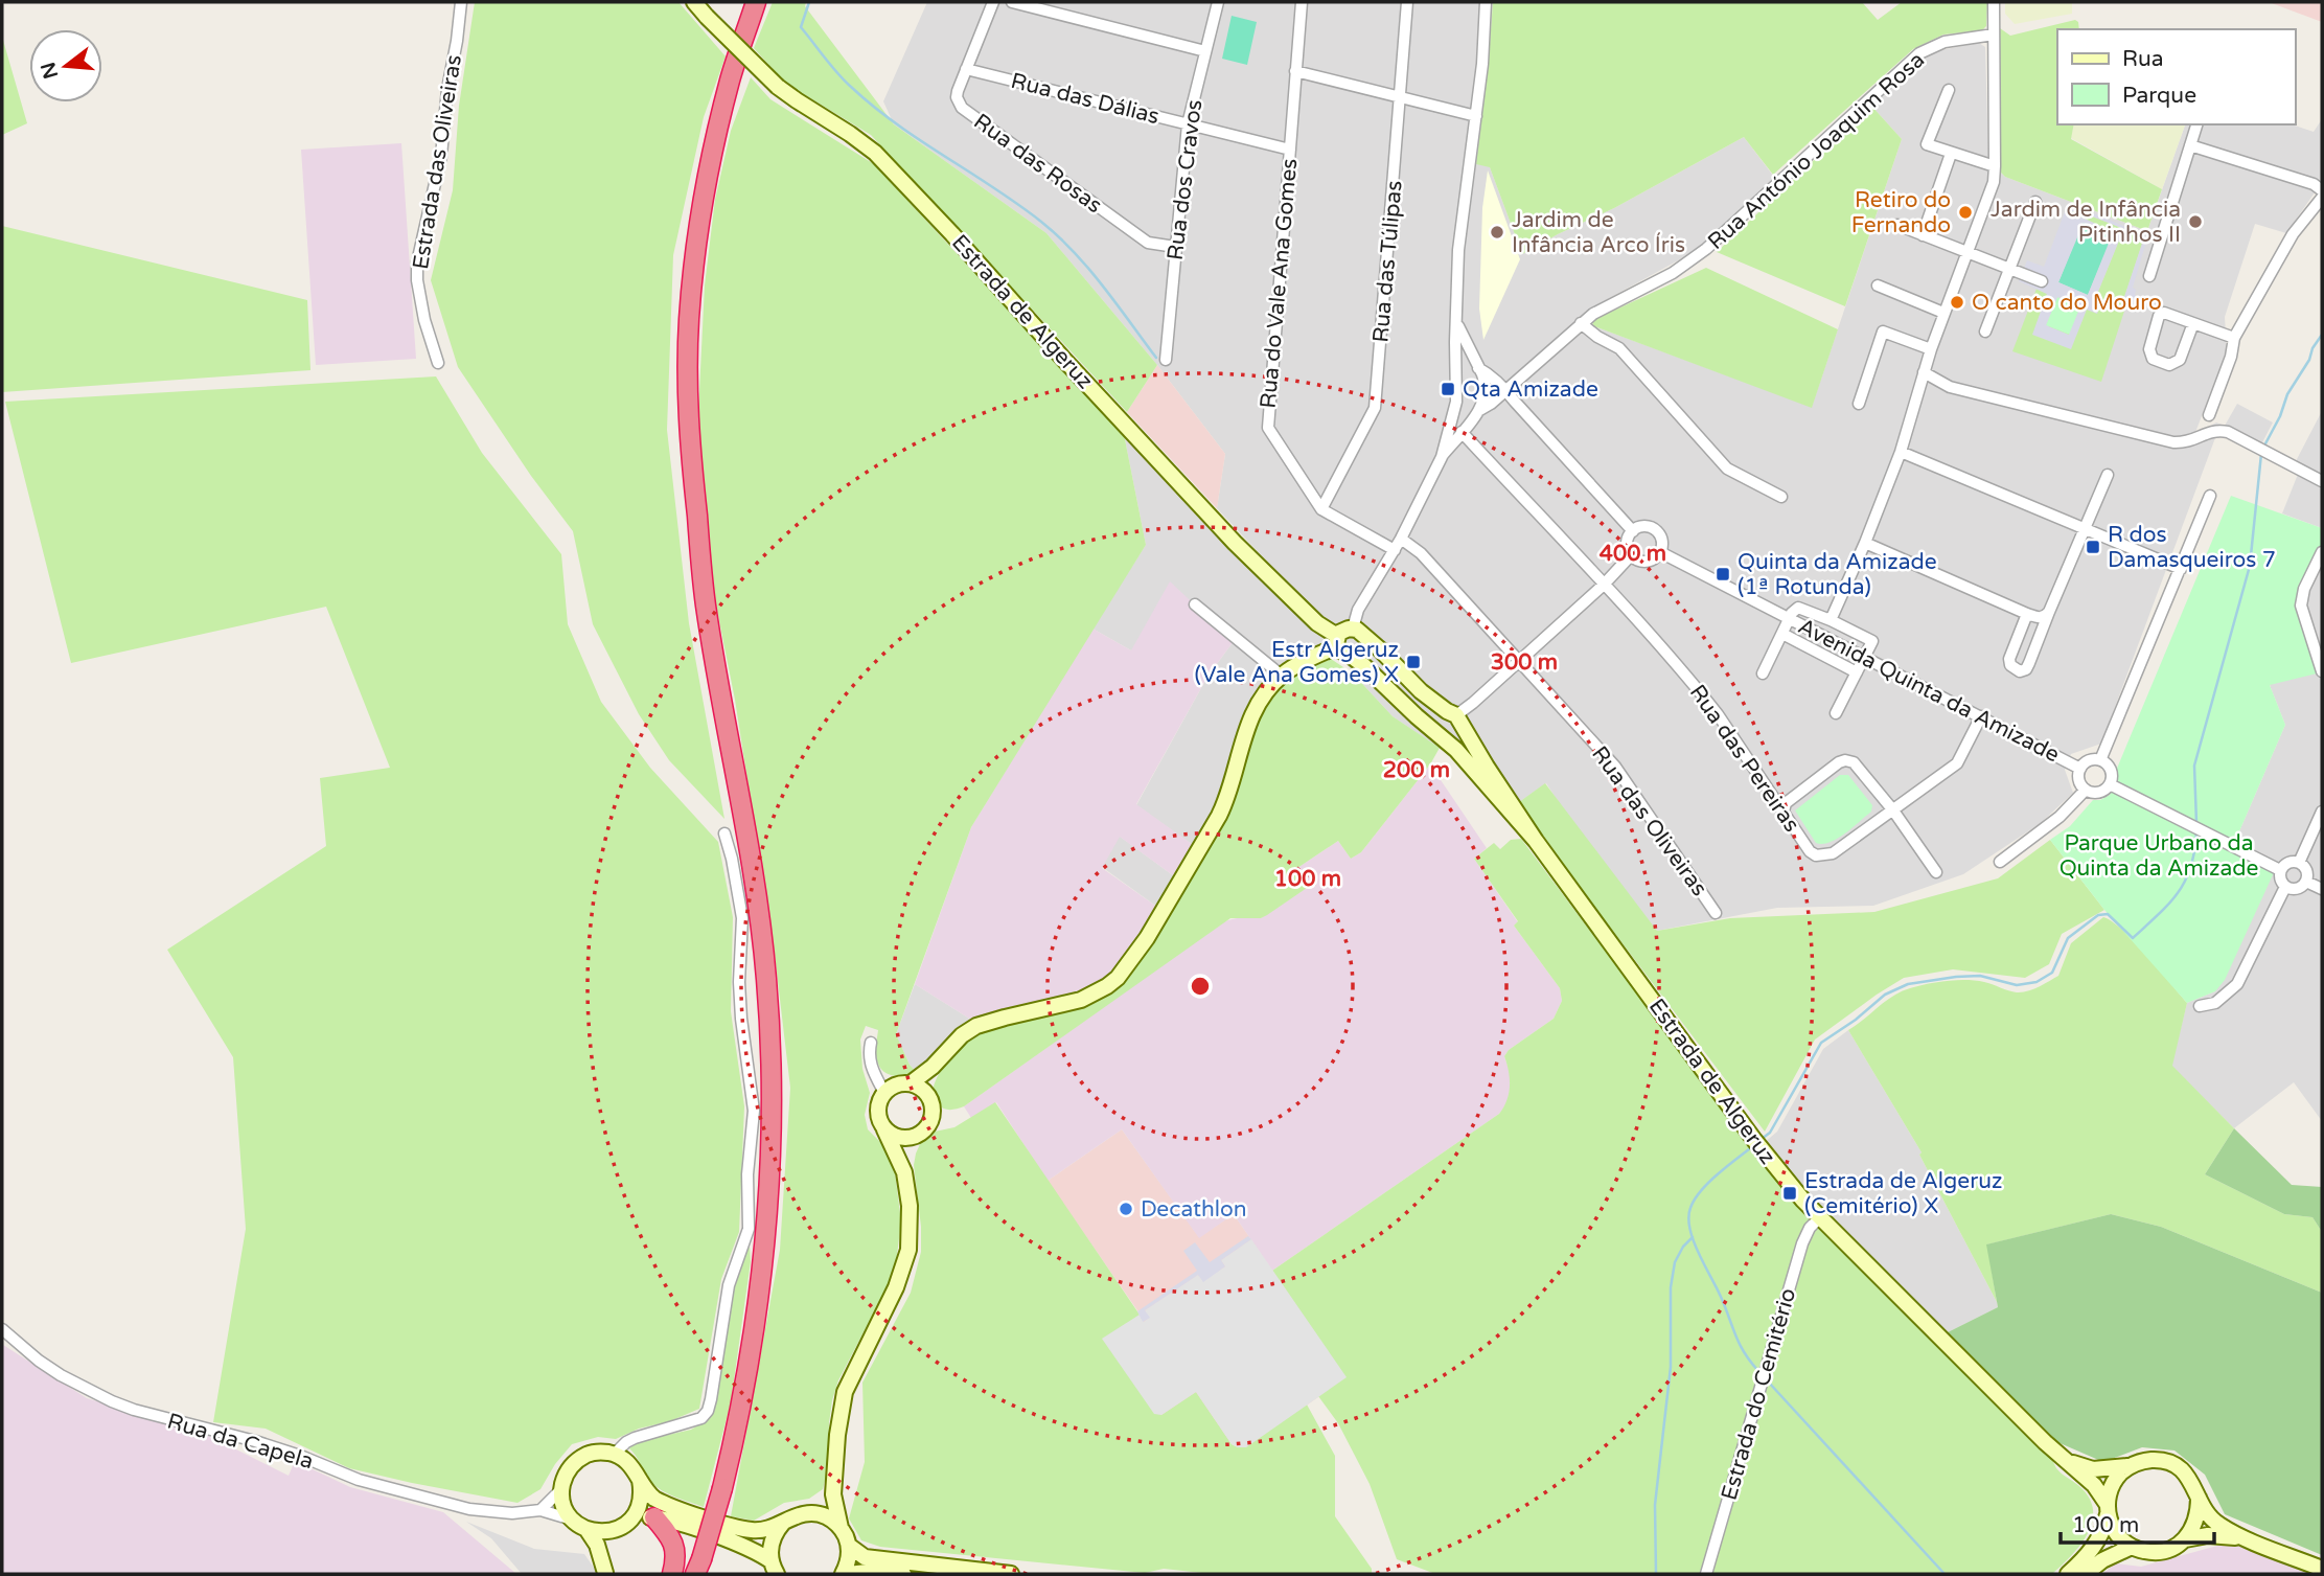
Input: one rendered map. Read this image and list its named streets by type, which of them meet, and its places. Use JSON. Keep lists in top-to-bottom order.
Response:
{
  "streets": {
    "main road": ["Estrada de Algeruz"],
    "street": [
      "Rua das Dálias",
      "Rua António Joaquim Rosa",
      "Estrada das Oliveiras",
      "Rua das Rosas",
      "Rua dos Cravos",
      "Rua das Túlipas",
      "Rua do Vale Ana Gomes",
      "Avenida Quinta da Amizade",
      "Rua das Pereiras",
      "Rua das Oliveiras",
      "Estrada do Cemitério",
      "Rua da Capela"
    ]
  },
  "crossings": [
    ["Rua das Dálias", "Rua das Rosas"],
    ["Rua das Dálias", "Rua dos Cravos"],
    ["Rua das Dálias", "Rua do Vale Ana Gomes"],
    ["Rua das Rosas", "Rua dos Cravos"],
    ["Rua das Túlipas", "Rua do Vale Ana Gomes"],
    ["Estrada de Algeruz", "Estrada do Cemitério"],
    ["Avenida Quinta da Amizade", "Rua das Pereiras"]
  ],
  "parks": ["Parque Urbano da Quinta da Amizade"],
  "places": {
    "other": [
      "Retiro do Fernando",
      "Jardim de Infância Pitinhos II",
      "Jardim de Infância Arco Íris",
      "O canto do Mouro",
      "Decathlon"
    ],
    "transit": [
      "Qta Amizade",
      "R dos Damasqueiros 7",
      "Quinta da Amizade (1ª Rotunda)",
      "Estr Algeruz (Vale Ana Gomes) X",
      "Estrada de Algeruz (Cemitério) X"
    ]
  },
  "legend": ["Rua", "Parque"],
  "scale_bar": "100 m",
  "north": "left",
  "rings": [
    "400 m",
    "300 m",
    "200 m",
    "100 m"
  ]
}
